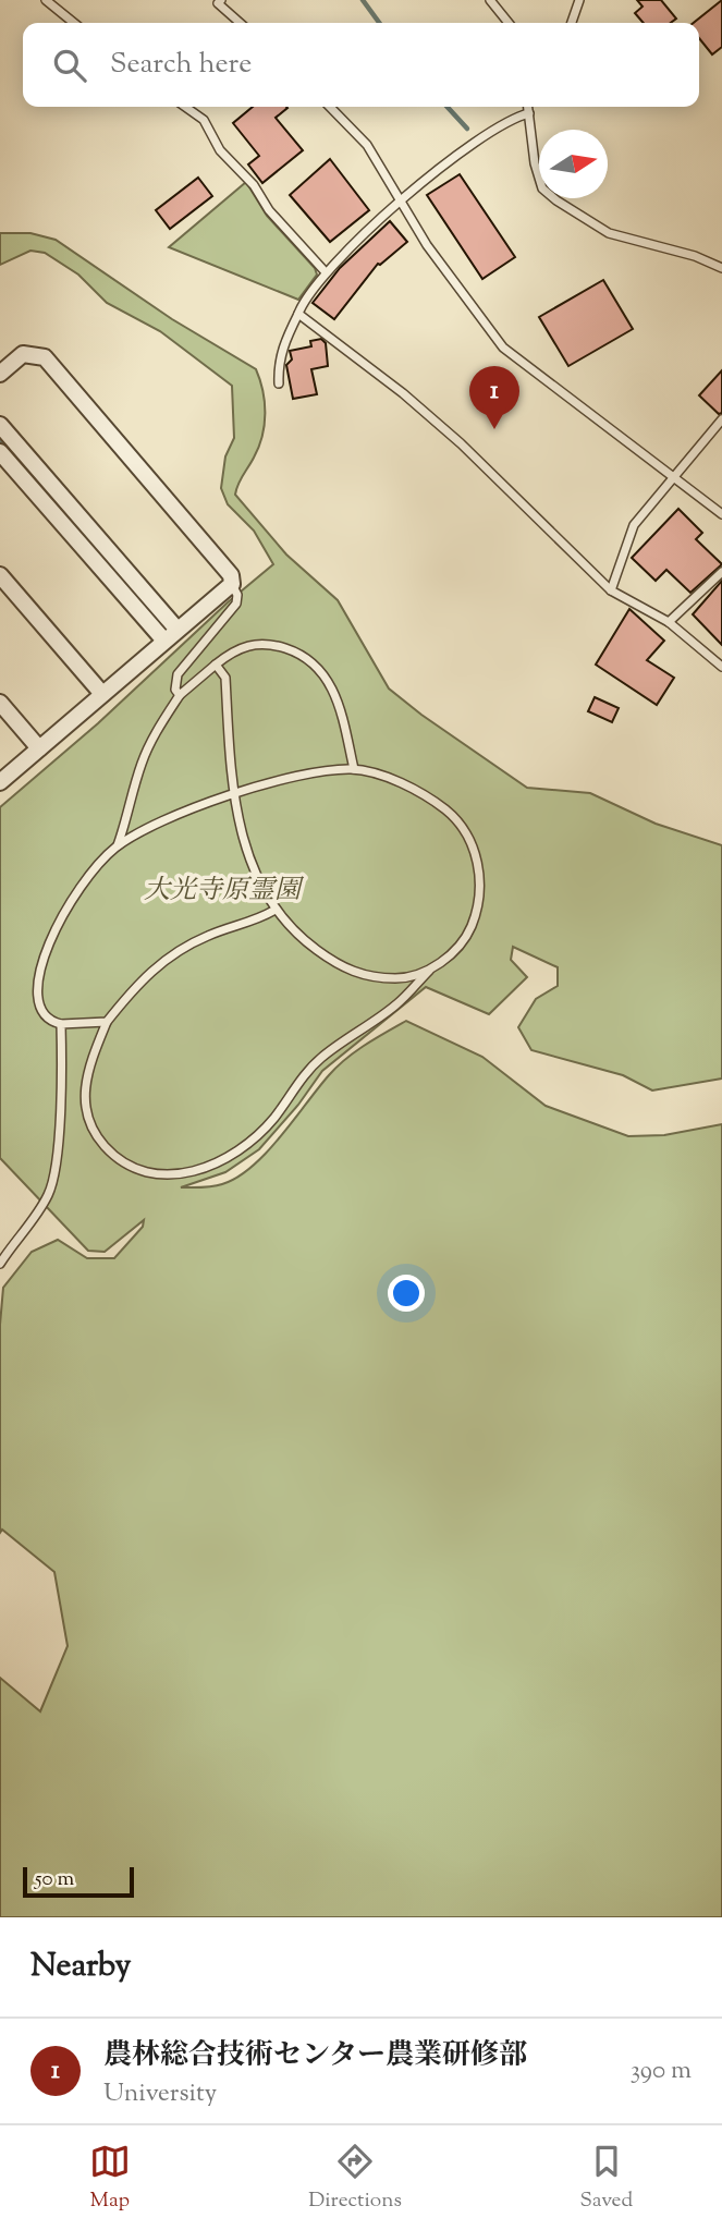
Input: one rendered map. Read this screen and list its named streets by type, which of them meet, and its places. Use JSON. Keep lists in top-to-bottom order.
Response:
{
  "parks": ["大光寺原霊園"],
  "scale_bar": "50 m",
  "north": "right",
  "page": {
    "search": "Search here",
    "pins": "1",
    "scale": "50 m",
    "heading": "Nearby",
    "list": [
      {
        "mark": "1",
        "name": "農林総合技術センター農業研修部",
        "note": "University",
        "value": "390 m"
      }
    ],
    "nav": ["Map", "Directions", "Saved"]
  }
}
